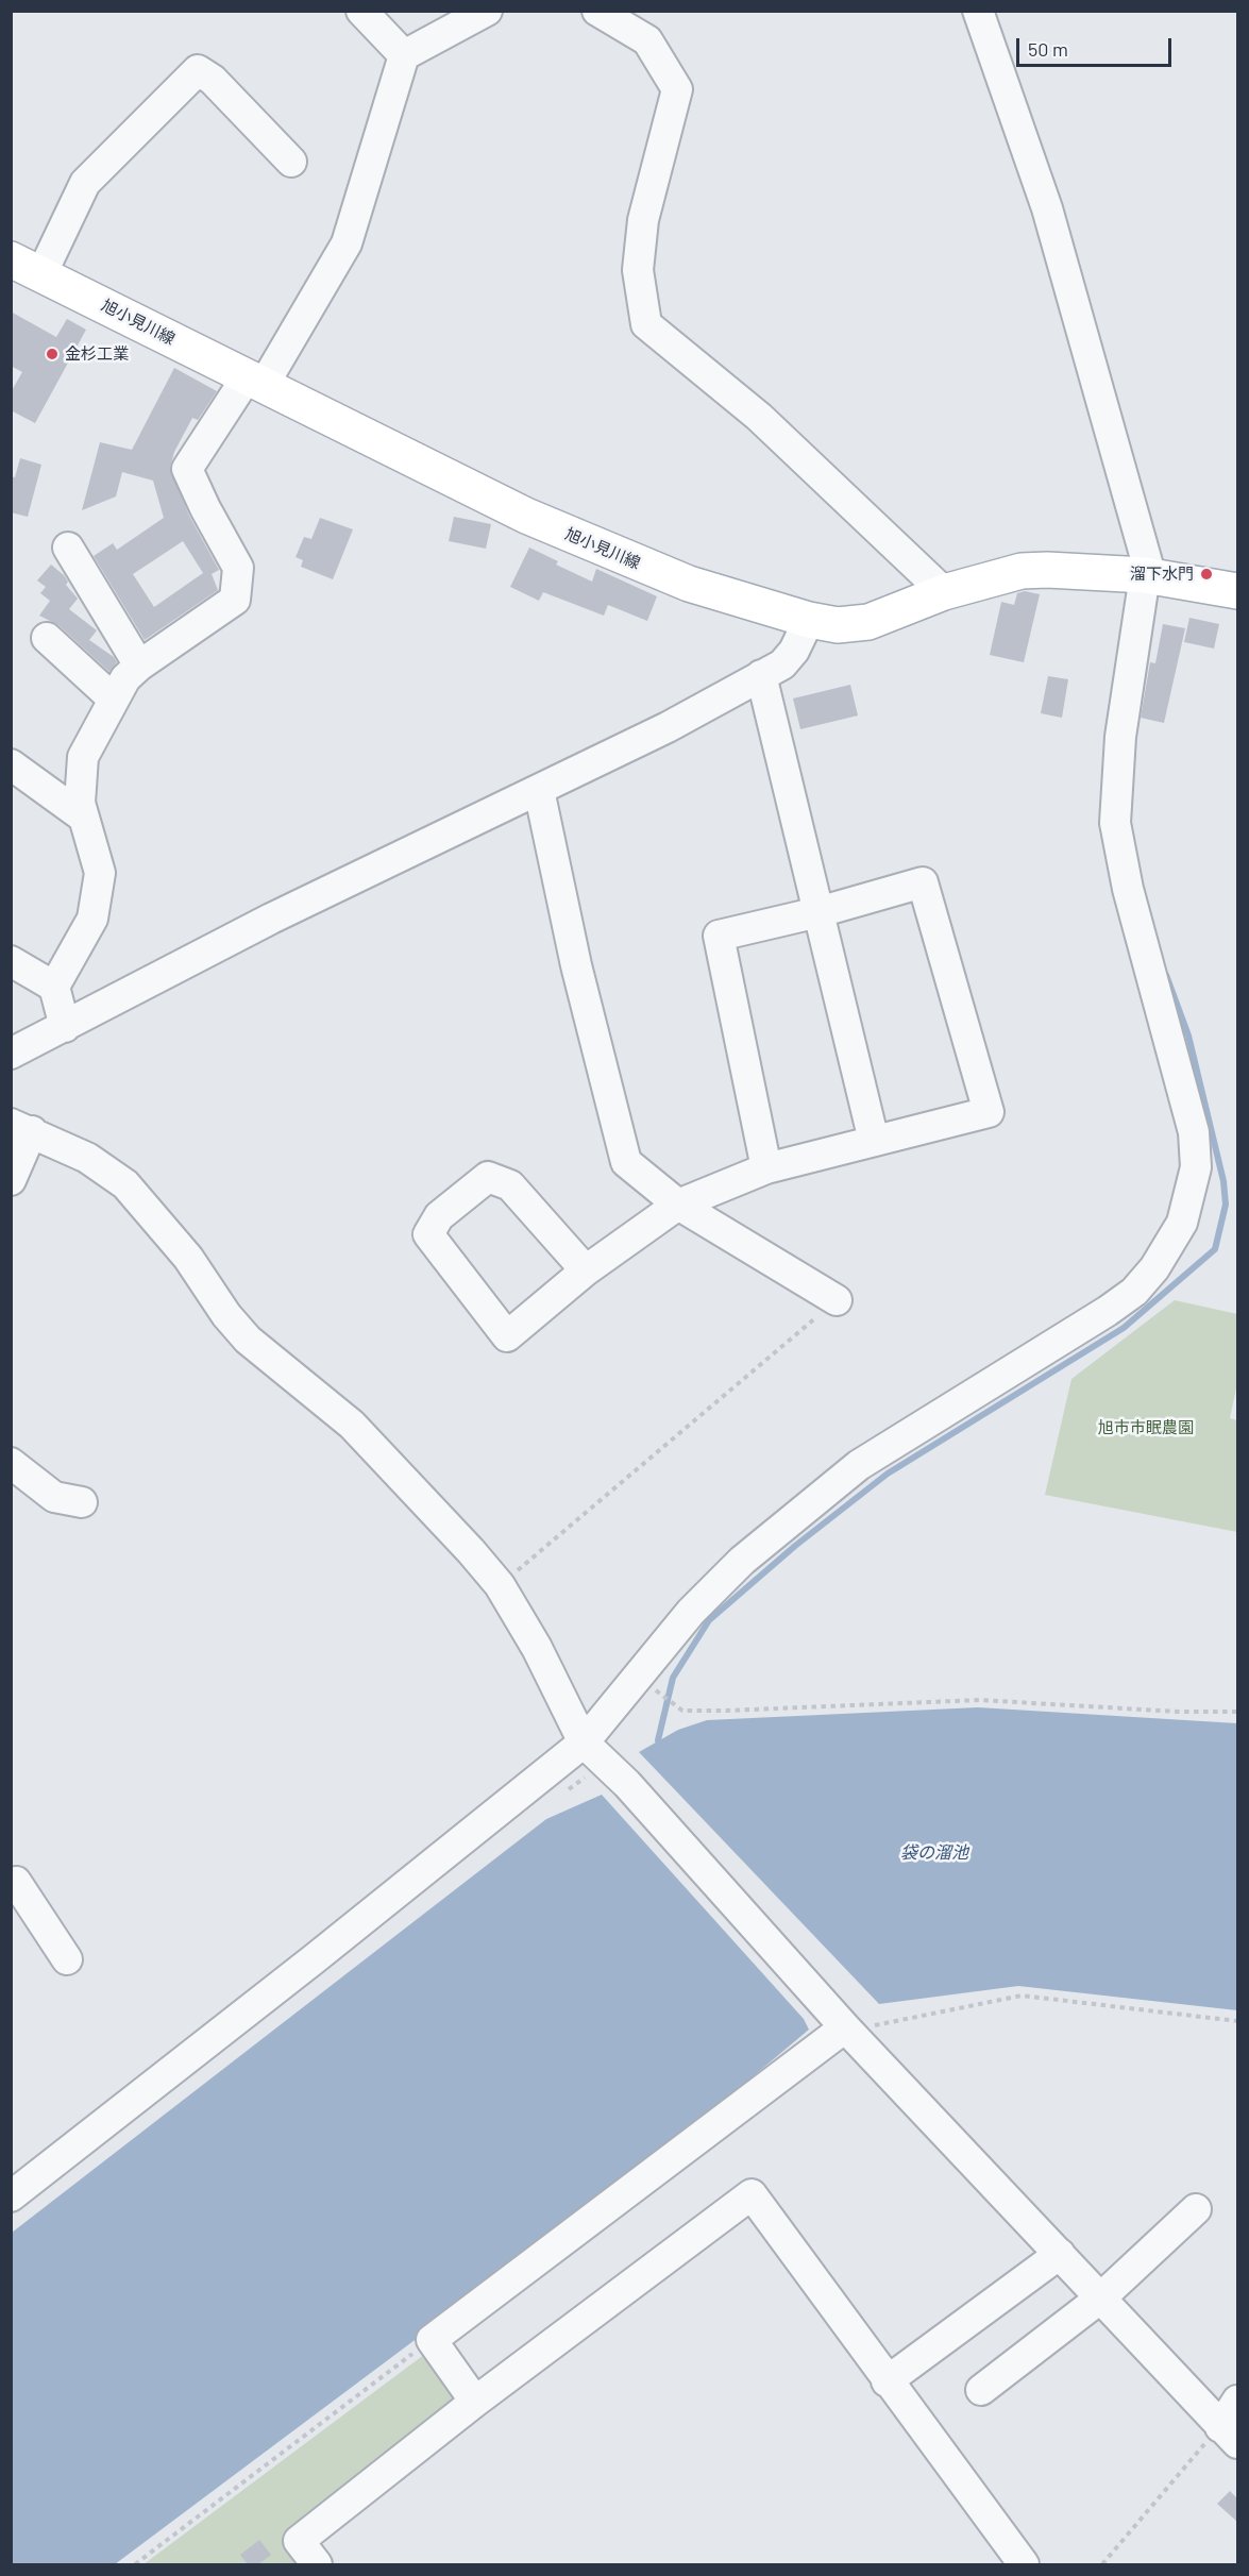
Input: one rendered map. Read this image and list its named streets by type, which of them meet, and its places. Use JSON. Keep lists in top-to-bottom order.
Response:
{
  "streets": {
    "main road": ["旭小見川線"]
  },
  "water": ["袋の溜池"],
  "parks": ["旭市市眠農園"],
  "places": ["金杉工業", "溜下水門"],
  "scale_bar": "50 m"
}
